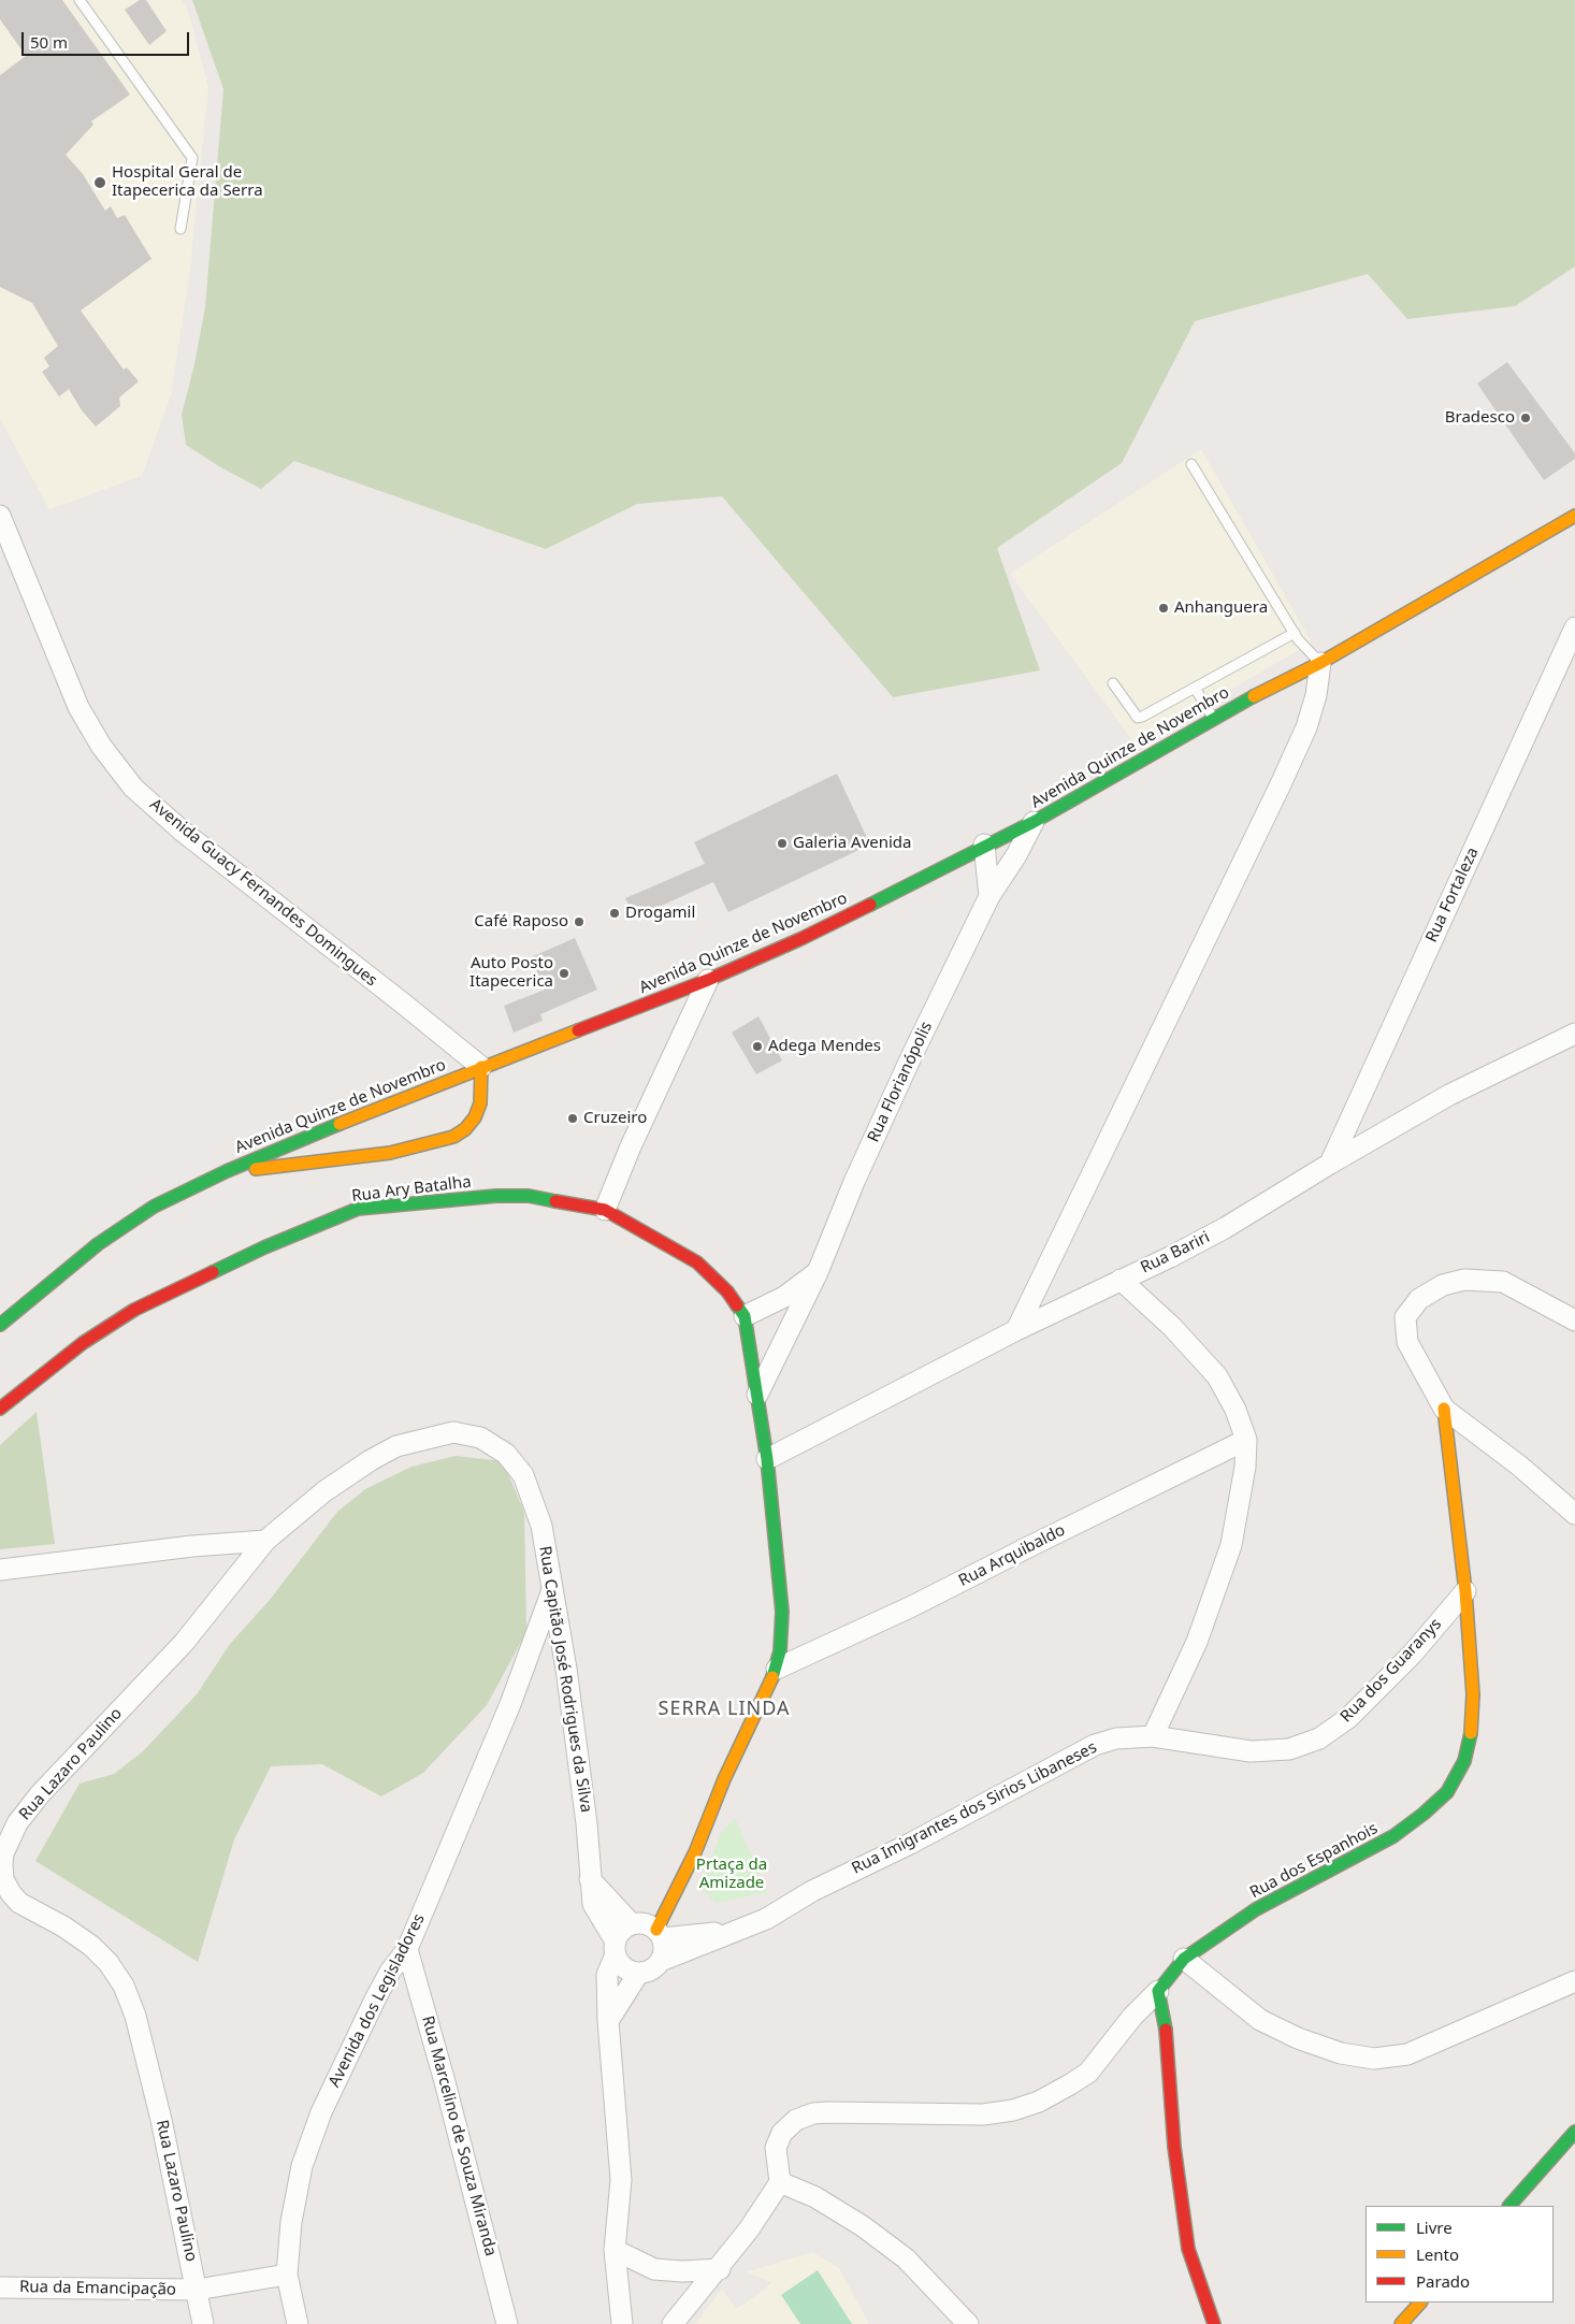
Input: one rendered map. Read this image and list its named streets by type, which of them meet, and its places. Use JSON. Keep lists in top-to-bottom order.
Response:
{
  "streets": {
    "street": [
      "Avenida Quinze de Novembro",
      "Avenida Guacy Fernandes Domingues",
      "Rua Fortaleza",
      "Rua Florianópolis",
      "Rua Ary Batalha",
      "Rua Bariri",
      "Rua Arquibaldo",
      "Rua dos Guaranys",
      "Rua Capitão José Rodrigues da Silva",
      "Rua Lazaro Paulino",
      "Rua Imigrantes dos Sirios Libaneses",
      "Rua dos Espanhois",
      "Avenida dos Legisladores",
      "Rua Marcelino de Souza Miranda",
      "Rua da Emancipação"
    ]
  },
  "crossings": [
    ["Avenida Quinze de Novembro", "Avenida Guacy Fernandes Domingues"],
    ["Avenida Quinze de Novembro", "Rua Florianópolis"],
    ["Rua Fortaleza", "Rua Bariri"],
    ["Rua dos Guaranys", "Rua Imigrantes dos Sirios Libaneses"],
    ["Rua dos Guaranys", "Rua dos Espanhois"],
    ["Rua Capitão José Rodrigues da Silva", "Rua Lazaro Paulino"],
    ["Rua Capitão José Rodrigues da Silva", "Rua Imigrantes dos Sirios Libaneses"],
    ["Rua Capitão José Rodrigues da Silva", "Avenida dos Legisladores"],
    ["Rua Lazaro Paulino", "Rua da Emancipação"],
    ["Avenida dos Legisladores", "Rua Marcelino de Souza Miranda"]
  ],
  "districts": ["SERRA LINDA"],
  "parks": ["Prtaça da Amizade"],
  "places": [
    "Hospital Geral de Itapecerica da Serra",
    "Bradesco",
    "Anhanguera",
    "Galeria Avenida",
    "Drogamil",
    "Café Raposo",
    "Auto Posto Itapecerica",
    "Adega Mendes",
    "Cruzeiro"
  ],
  "legend": ["Livre", "Lento", "Parado"],
  "scale_bar": "50 m"
}
